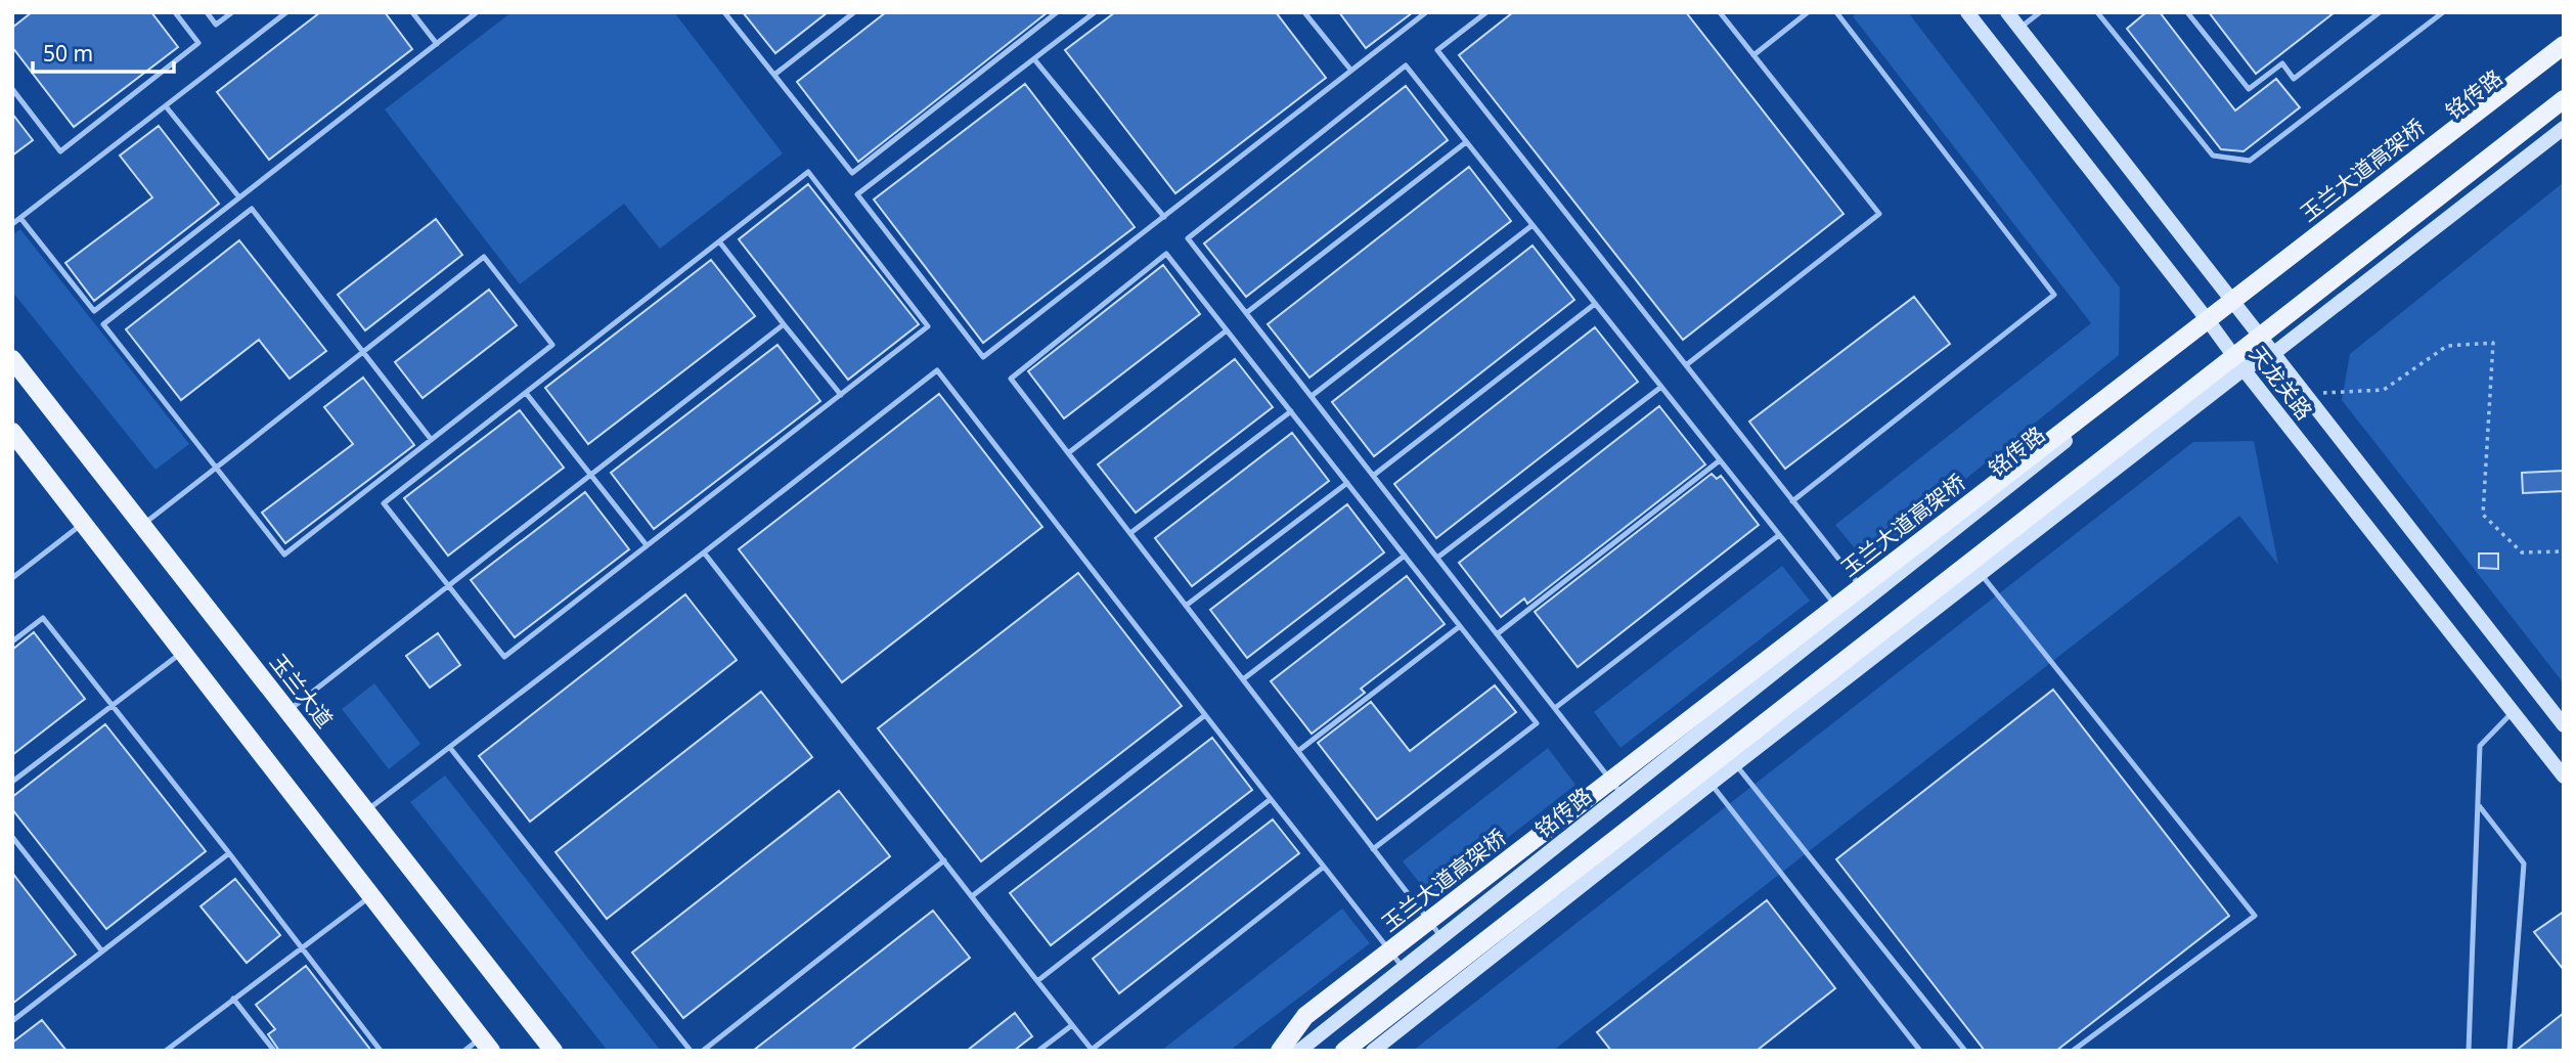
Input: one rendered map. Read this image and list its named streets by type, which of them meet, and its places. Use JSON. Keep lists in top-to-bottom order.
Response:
{
  "streets": {
    "main road": [
      "铭传路",
      "玉兰大道高架桥",
      "天龙关路",
      "玉兰大道"
    ]
  },
  "crossings": [
    ["铭传路", "天龙关路"]
  ],
  "scale_bar": "50 m"
}
